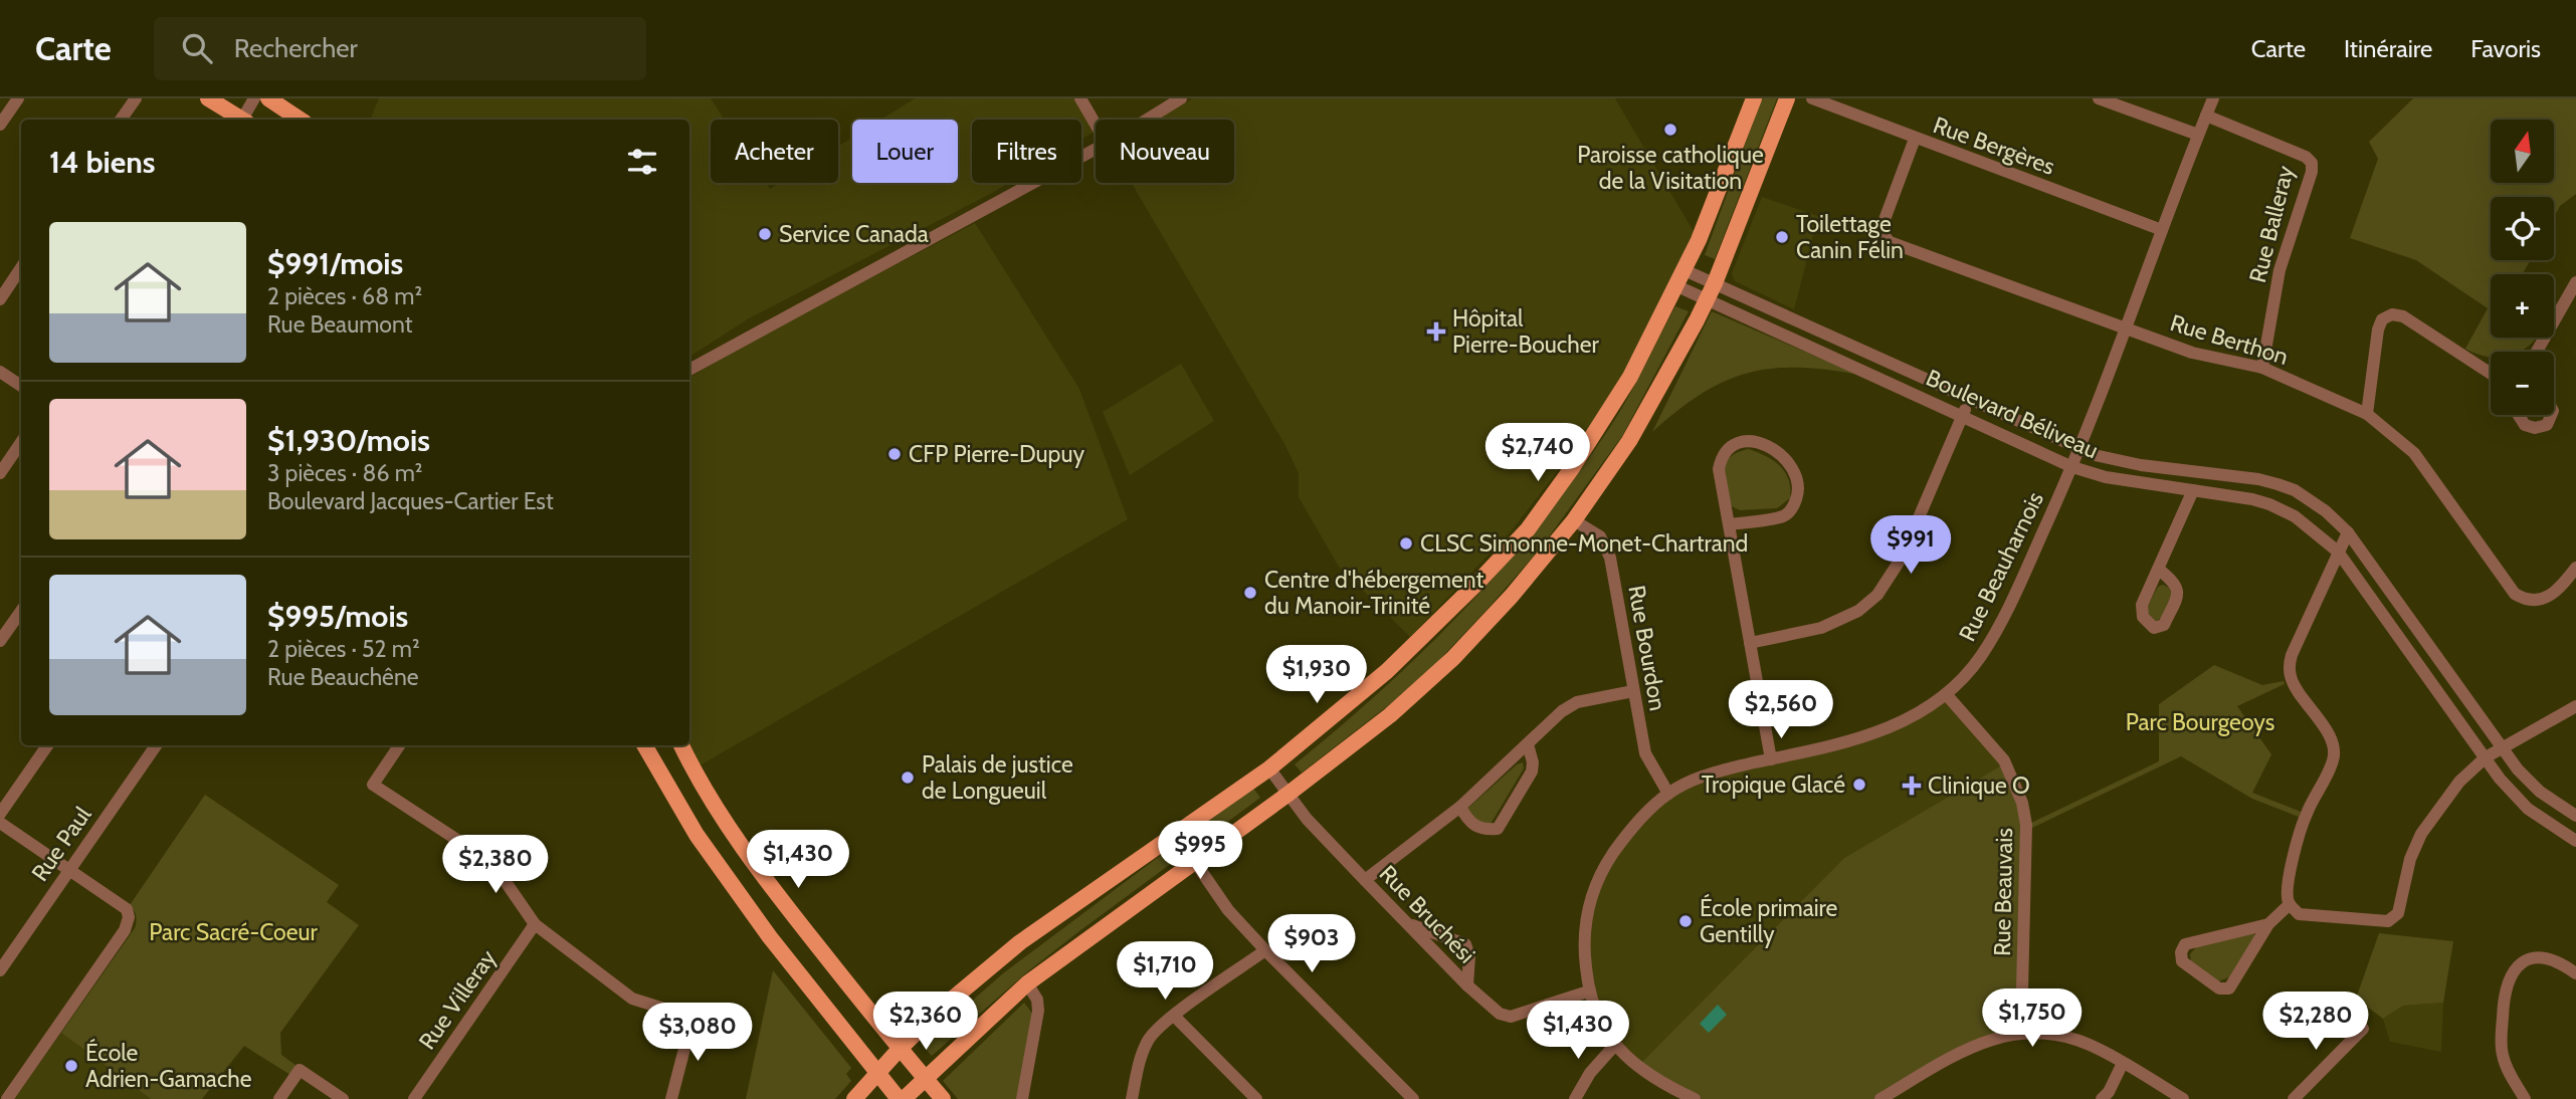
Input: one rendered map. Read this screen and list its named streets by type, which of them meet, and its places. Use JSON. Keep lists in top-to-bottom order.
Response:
{
  "streets": {
    "street": [
      "Rue Bergères",
      "Rue Balleray",
      "Rue Berthon",
      "Boulevard Béliveau",
      "Rue Beauharnois",
      "Rue Bourdon",
      "Rue Paul",
      "Rue Beauvais",
      "Rue Bruchési",
      "Rue Villeray"
    ]
  },
  "crossings": [
    ["Rue Bergères", "Rue Berthon"],
    ["Rue Bergères", "Rue Beauharnois"],
    ["Rue Balleray", "Rue Berthon"],
    ["Rue Balleray", "Rue Beauharnois"],
    ["Rue Berthon", "Rue Beauharnois"],
    ["Boulevard Béliveau", "Rue Beauharnois"],
    ["Rue Beauharnois", "Rue Bourdon"],
    ["Rue Beauharnois", "Rue Beauvais"],
    ["Rue Beauharnois", "Rue Bruchési"]
  ],
  "parks": ["Parc Bourgeoys", "Parc Sacré-Coeur"],
  "places": {
    "other": [
      "Paroisse catholique de la Visitation",
      "Service Canada",
      "Toilettage Canin Félin",
      "CFP Pierre-Dupuy",
      "CLSC Simonne-Monet-Chartrand",
      "Centre d'hébergement du Manoir-Trinité",
      "Palais de justice de Longueuil",
      "Tropique Glacé",
      "École primaire Gentilly",
      "École Adrien-Gamache"
    ],
    "health": ["Hôpital Pierre-Boucher", "Clinique O"]
  },
  "north": "top",
  "page": {
    "header": "Carte",
    "search": "Rechercher",
    "nav": ["Carte", "Itinéraire", "Favoris"],
    "map_buttons": ["+", "−"],
    "chip": [
      "Acheter",
      "Louer",
      "Filtres",
      "Nouveau"
    ],
    "heading": "14 biens",
    "list": [
      {
        "name": "$991/mois",
        "note": "2 pièces · 68 m² · Rue Beaumont"
      },
      {
        "name": "$1,930/mois",
        "note": "3 pièces · 86 m² · Boulevard Jacques-Cartier Est"
      },
      {
        "name": "$995/mois",
        "note": "2 pièces · 52 m² · Rue Beauchêne"
      }
    ],
    "price": [
      "$2,740",
      "$991",
      "$1,930",
      "$2,560",
      "$995",
      "$1,430",
      "$2,380",
      "$903",
      "$1,710",
      "$1,750",
      "$2,360",
      "$2,280",
      "$1,430",
      "$3,080"
    ]
  }
}
